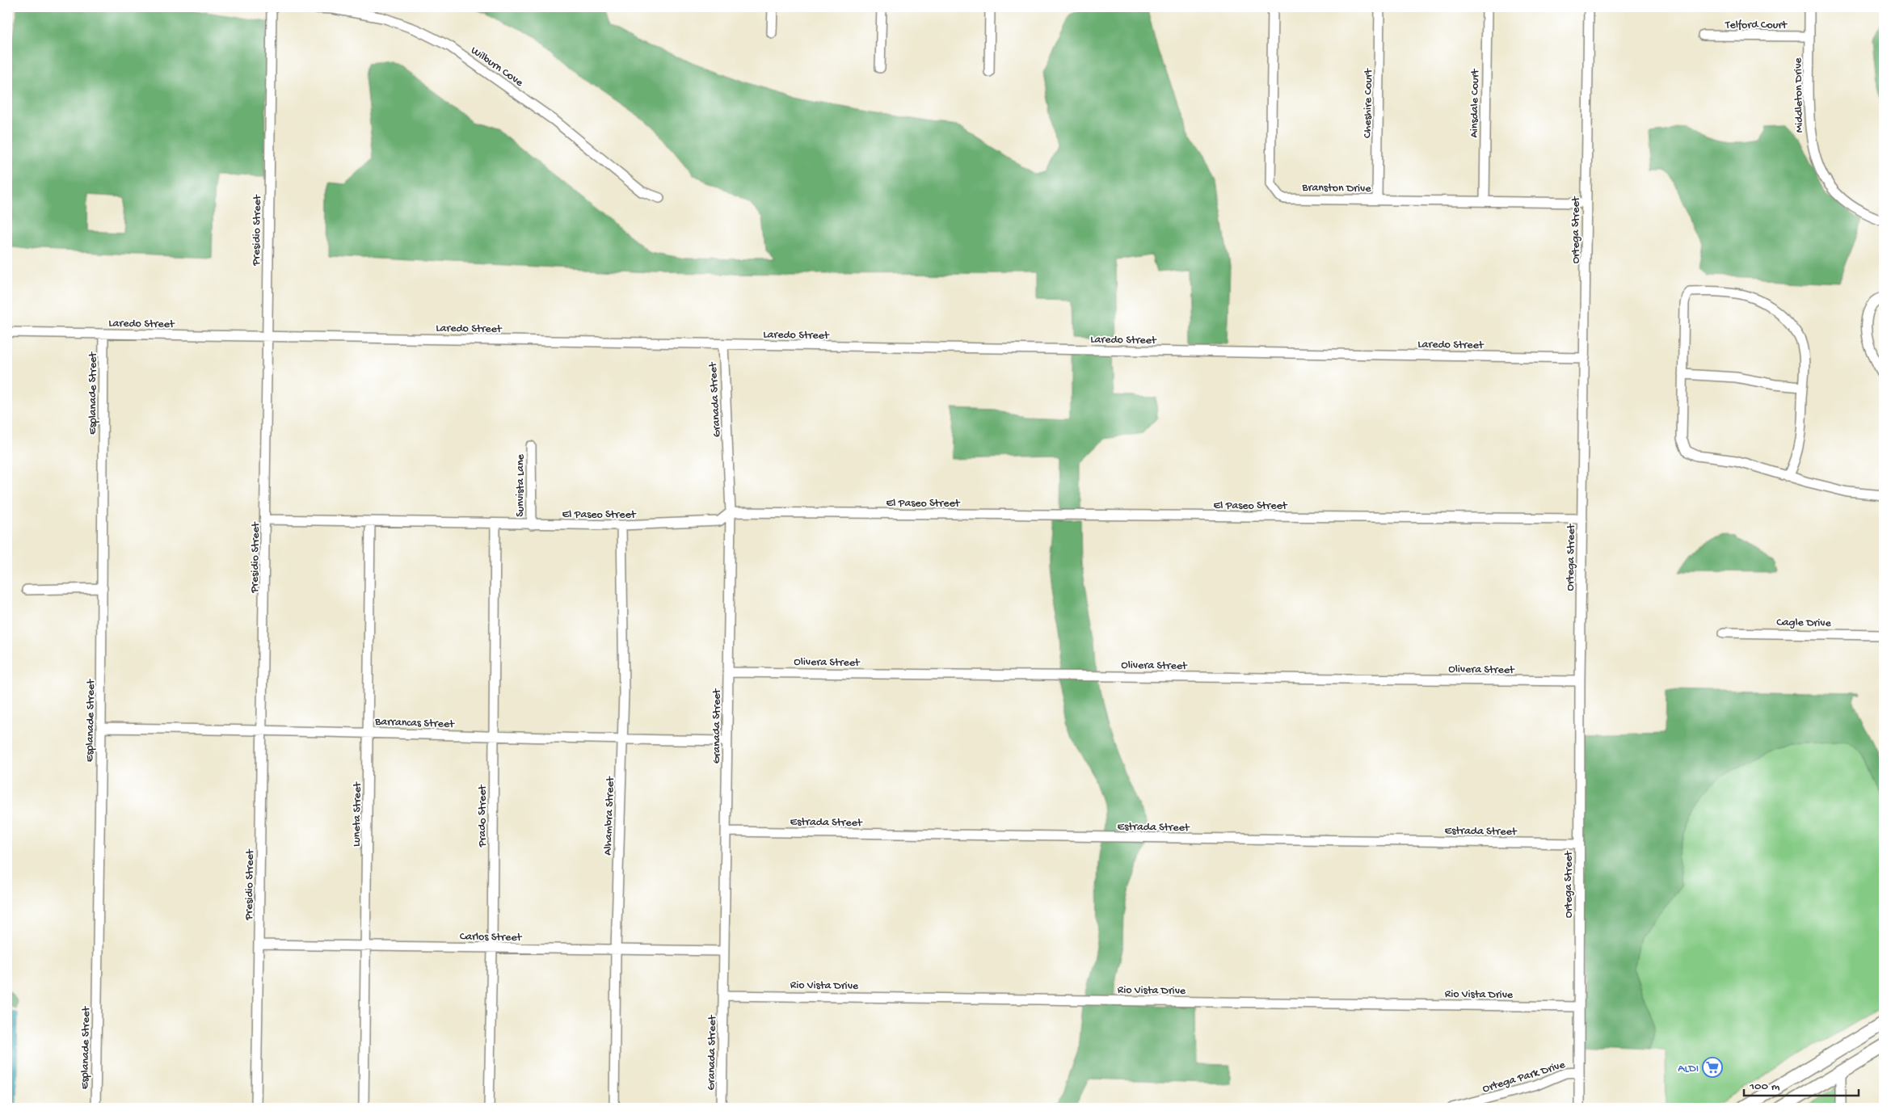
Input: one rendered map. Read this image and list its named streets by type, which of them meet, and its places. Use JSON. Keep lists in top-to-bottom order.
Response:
{
  "streets": {
    "street": [
      "Telford Court",
      "Wilburn Cove",
      "Middleton Drive",
      "Cheshire Court",
      "Ainsdale Court",
      "Branston Drive",
      "Presidio Street",
      "Ortega Street",
      "Laredo Street",
      "Esplanade Street",
      "Granada Street",
      "Sunvista Lane",
      "El Paseo Street",
      "Cagle Drive",
      "Olivera Street",
      "Barrancas Street",
      "Luneta Street",
      "Prado Street",
      "Alhambra Street",
      "Estrada Street",
      "Carlos Street",
      "Rio Vista Drive",
      "Ortega Park Drive"
    ]
  },
  "crossings": [
    ["Telford Court", "Middleton Drive"],
    ["Cheshire Court", "Branston Drive"],
    ["Ainsdale Court", "Branston Drive"],
    ["Branston Drive", "Ortega Street"],
    ["Presidio Street", "Laredo Street"],
    ["Presidio Street", "El Paseo Street"],
    ["Presidio Street", "Barrancas Street"],
    ["Presidio Street", "Carlos Street"],
    ["Ortega Street", "Laredo Street"],
    ["Ortega Street", "El Paseo Street"],
    ["Ortega Street", "Olivera Street"],
    ["Ortega Street", "Estrada Street"],
    ["Ortega Street", "Rio Vista Drive"],
    ["Ortega Street", "Ortega Park Drive"],
    ["Laredo Street", "Esplanade Street"],
    ["Laredo Street", "Granada Street"],
    ["Esplanade Street", "Barrancas Street"],
    ["Granada Street", "El Paseo Street"],
    ["Granada Street", "Olivera Street"],
    ["Granada Street", "Barrancas Street"],
    ["Granada Street", "Estrada Street"],
    ["Granada Street", "Carlos Street"],
    ["Granada Street", "Rio Vista Drive"],
    ["Sunvista Lane", "El Paseo Street"],
    ["El Paseo Street", "Luneta Street"],
    ["El Paseo Street", "Prado Street"],
    ["El Paseo Street", "Alhambra Street"],
    ["Barrancas Street", "Luneta Street"],
    ["Barrancas Street", "Prado Street"],
    ["Barrancas Street", "Alhambra Street"],
    ["Luneta Street", "Carlos Street"],
    ["Prado Street", "Carlos Street"],
    ["Alhambra Street", "Carlos Street"]
  ],
  "places": {
    "supermarket": ["ALDI"]
  },
  "scale_bar": "100 m"
}
